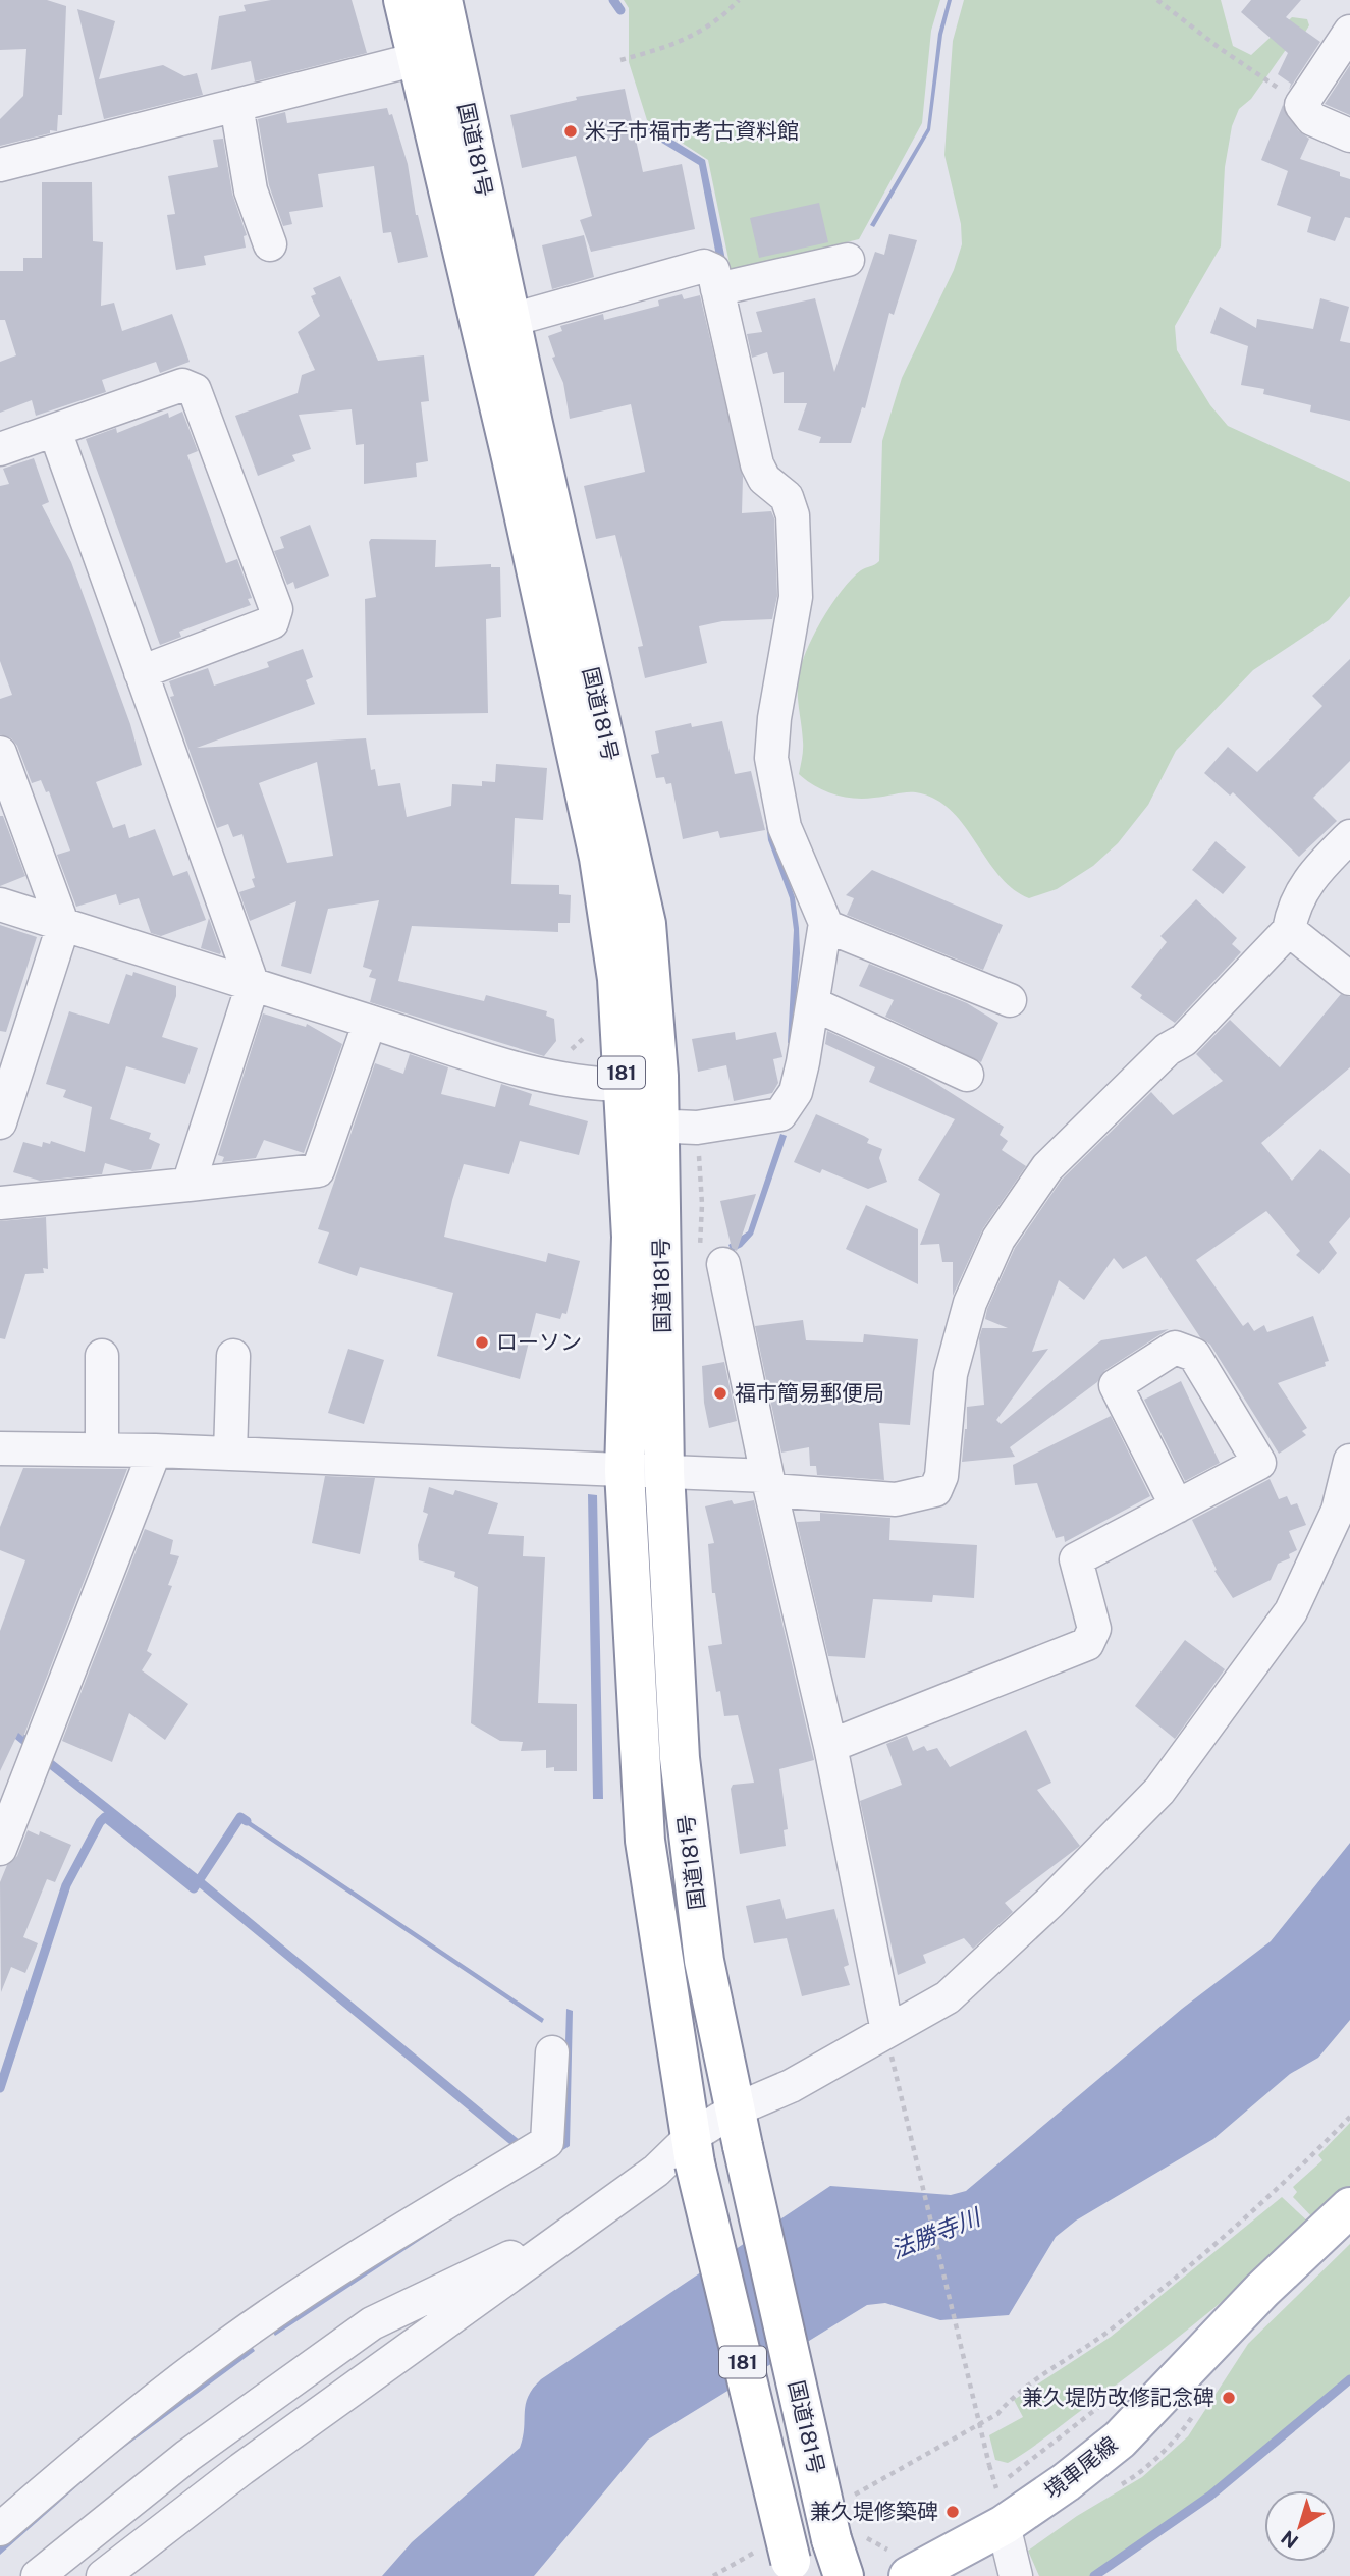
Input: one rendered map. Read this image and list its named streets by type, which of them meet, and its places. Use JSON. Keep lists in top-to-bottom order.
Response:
{
  "streets": {
    "main road": ["国道181号", "181", "境車尾線"]
  },
  "water": ["法勝寺川"],
  "places": [
    "米子市福市考古資料館",
    "ローソン",
    "福市簡易郵便局",
    "兼久堤防改修記念碑",
    "兼久堤修築碑"
  ],
  "north": "bottom left"
}
